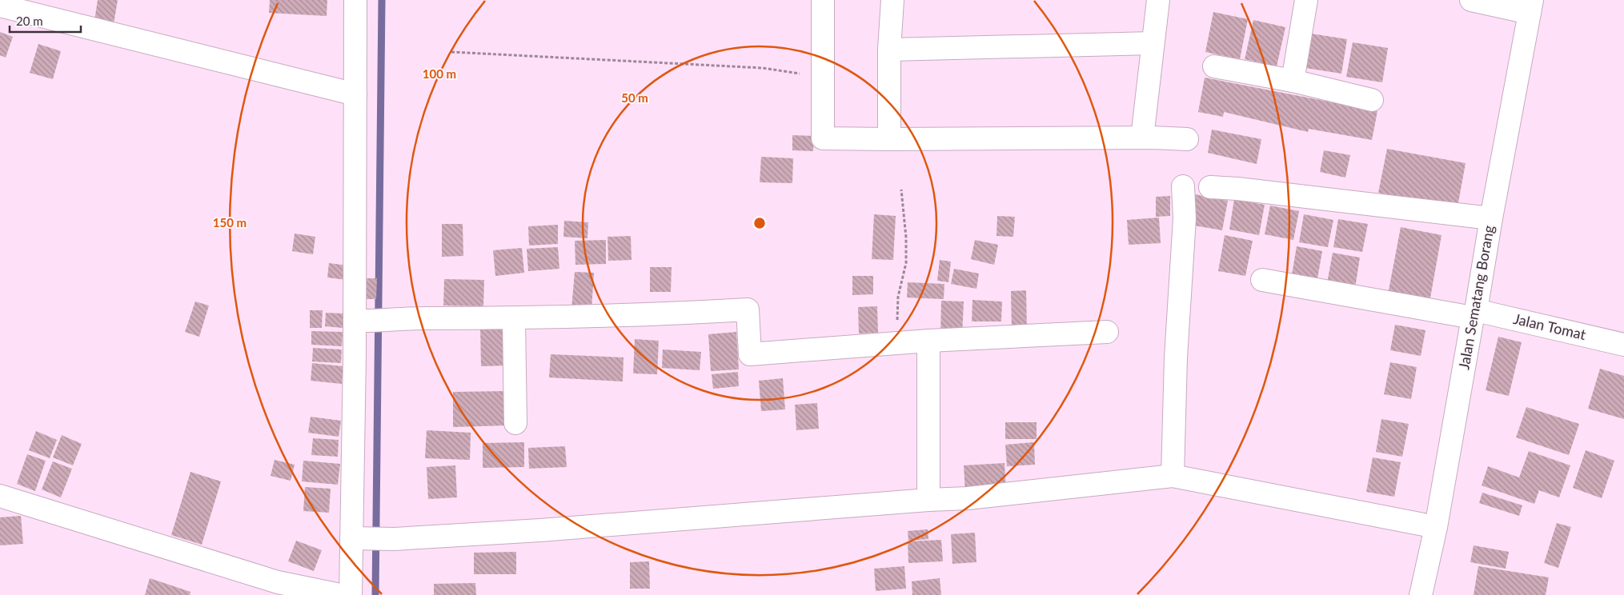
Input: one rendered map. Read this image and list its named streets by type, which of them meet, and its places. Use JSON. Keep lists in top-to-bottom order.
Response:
{
  "streets": {
    "street": ["Jalan Sematang Borang", "Jalan Tomat"]
  },
  "crossings": [
    ["Jalan Sematang Borang", "Jalan Tomat"]
  ],
  "scale_bar": "20 m",
  "rings": ["100 m", "50 m", "150 m"]
}
